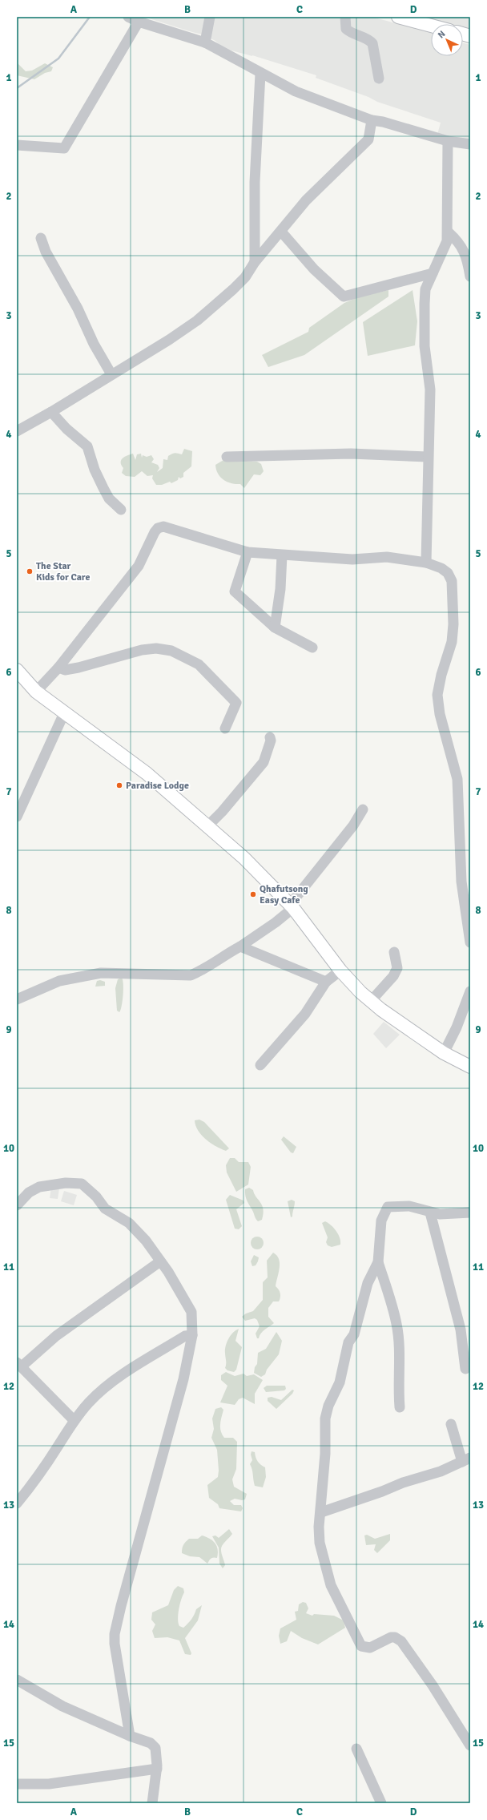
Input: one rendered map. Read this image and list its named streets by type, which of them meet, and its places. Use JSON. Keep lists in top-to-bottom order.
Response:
{
  "places": ["The Star Kids for Care", "Paradise Lodge", "Qhafutsong Easy Cafe"],
  "north": "top left",
  "grid": {
    "columns": [
      "A",
      "B",
      "C",
      "D"
    ],
    "rows": [
      "1",
      "2",
      "3",
      "4",
      "5",
      "6",
      "7",
      "8",
      "9",
      "10",
      "11",
      "12",
      "13",
      "14",
      "15"
    ]
  }
}
